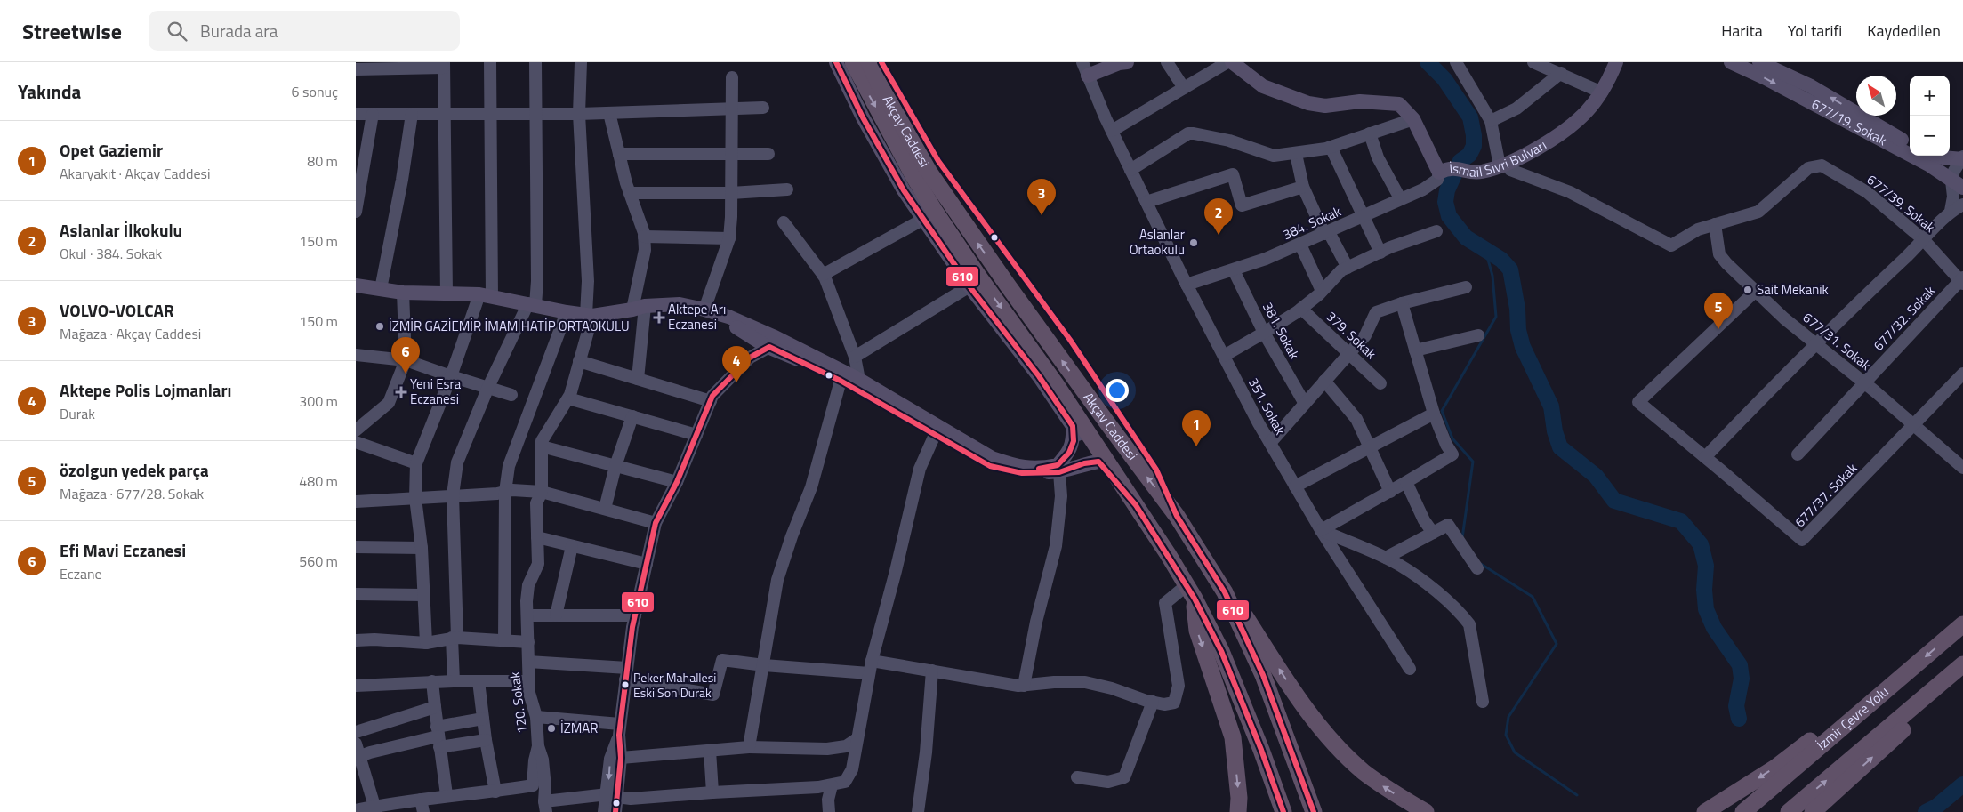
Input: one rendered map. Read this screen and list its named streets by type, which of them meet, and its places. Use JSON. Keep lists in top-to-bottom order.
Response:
{
  "streets": {
    "highway": ["Akçay Caddesi", "İzmir Çevre Yolu"],
    "main road": ["677/19. Sokak", "İsmail Sivri Bulvarı"],
    "street": [
      "677/39. Sokak",
      "384. Sokak",
      "677/32. Sokak",
      "381. Sokak",
      "379. Sokak",
      "677/31. Sokak",
      "351. Sokak",
      "677/37. Sokak",
      "120. Sokak"
    ]
  },
  "crossings": [
    ["İsmail Sivri Bulvarı", "384. Sokak"],
    ["677/39. Sokak", "677/32. Sokak"],
    ["677/39. Sokak", "677/31. Sokak"],
    ["384. Sokak", "381. Sokak"],
    ["384. Sokak", "351. Sokak"],
    ["677/32. Sokak", "677/31. Sokak"],
    ["677/31. Sokak", "677/37. Sokak"]
  ],
  "places": {
    "other": [
      "Aslanlar Ortaokulu",
      "Sait Mekanik",
      "İZMİR GAZİEMİR İMAM HATİP ORTAOKULU",
      "Peker Mahallesi Eski Son Durak",
      "İZMAR"
    ],
    "health": ["Aktepe Arı Eczanesi", "Yeni Esra Eczanesi"]
  },
  "lines": ["transit line 610"],
  "north": "top left",
  "page": {
    "header": "Streetwise",
    "search": "Burada ara",
    "nav": ["Harita", "Yol tarifi", "Kaydedilen"],
    "heading": ["Yakında", "6 sonuç"],
    "map_buttons": ["+", "−"],
    "list": [
      {
        "mark": "1",
        "name": "Opet Gaziemir",
        "note": "Akaryakıt · Akçay Caddesi",
        "value": "80 m"
      },
      {
        "mark": "2",
        "name": "Aslanlar İlkokulu",
        "note": "Okul · 384. Sokak",
        "value": "150 m"
      },
      {
        "mark": "3",
        "name": "VOLVO-VOLCAR",
        "note": "Mağaza · Akçay Caddesi",
        "value": "150 m"
      },
      {
        "mark": "4",
        "name": "Aktepe Polis Lojmanları",
        "note": "Durak",
        "value": "300 m"
      },
      {
        "mark": "5",
        "name": "özolgun yedek parça",
        "note": "Mağaza · 677/28. Sokak",
        "value": "480 m"
      },
      {
        "mark": "6",
        "name": "Efi Mavi Eczanesi",
        "note": "Eczane",
        "value": "560 m"
      }
    ],
    "pins": [
      "3",
      "2",
      "5",
      "6",
      "4",
      "1"
    ]
  }
}
